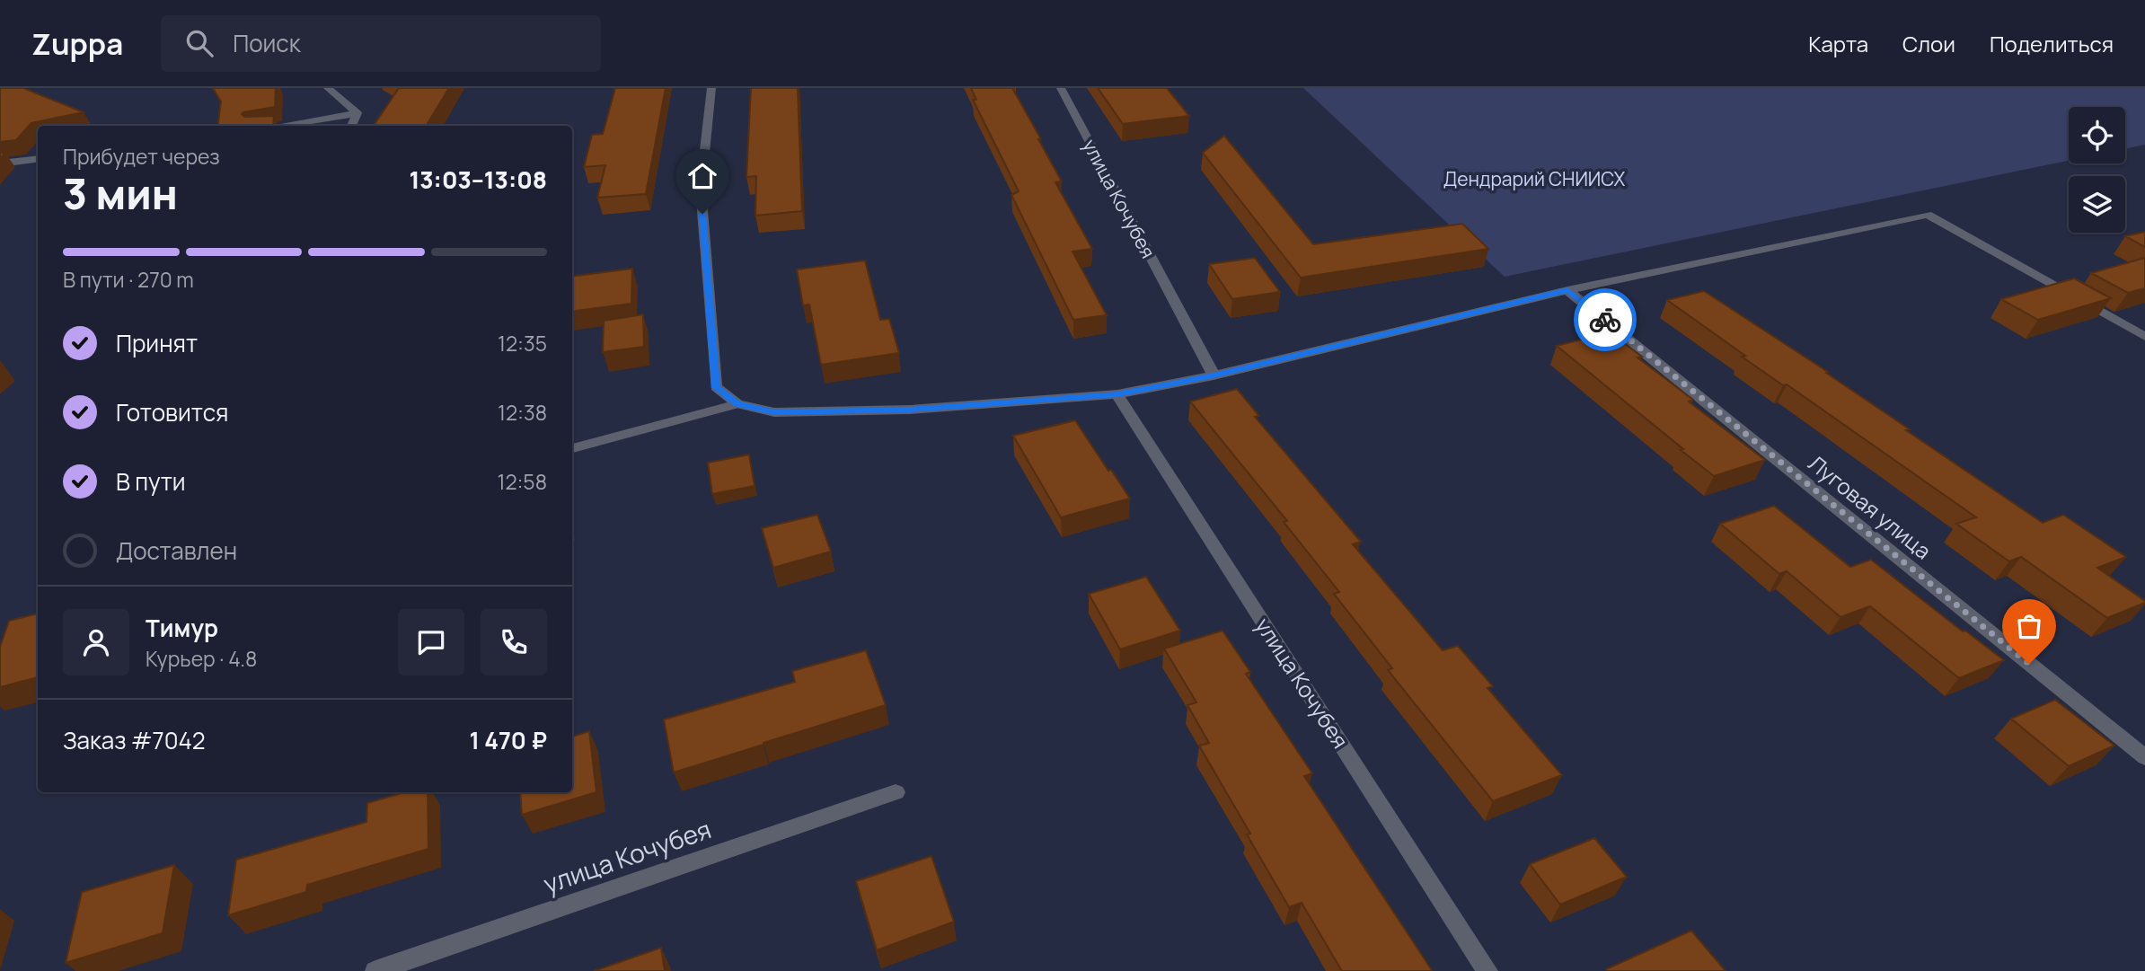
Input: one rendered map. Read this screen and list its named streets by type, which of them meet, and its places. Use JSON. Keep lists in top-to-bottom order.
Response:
{
  "streets": {
    "street": ["улица Кочубея", "Луговая улица"]
  },
  "parks": ["Дендрарий СНИИСХ"],
  "page": {
    "header": "Zuppa",
    "search": "Поиск",
    "nav": ["Карта", "Слои", "Поделиться"],
    "heading": ["3 мин", "Прибудет через", "13:03–13:08"],
    "panel": [
      "Тимур",
      "Курьер · 4.8",
      "Заказ #7042",
      "1 470 ₽"
    ],
    "bar": "В пути · 270 m",
    "list": [
      ["Принят", "12:35"],
      ["Готовится", "12:38"],
      ["В пути", "12:58"],
      "Доставлен"
    ]
  }
}
